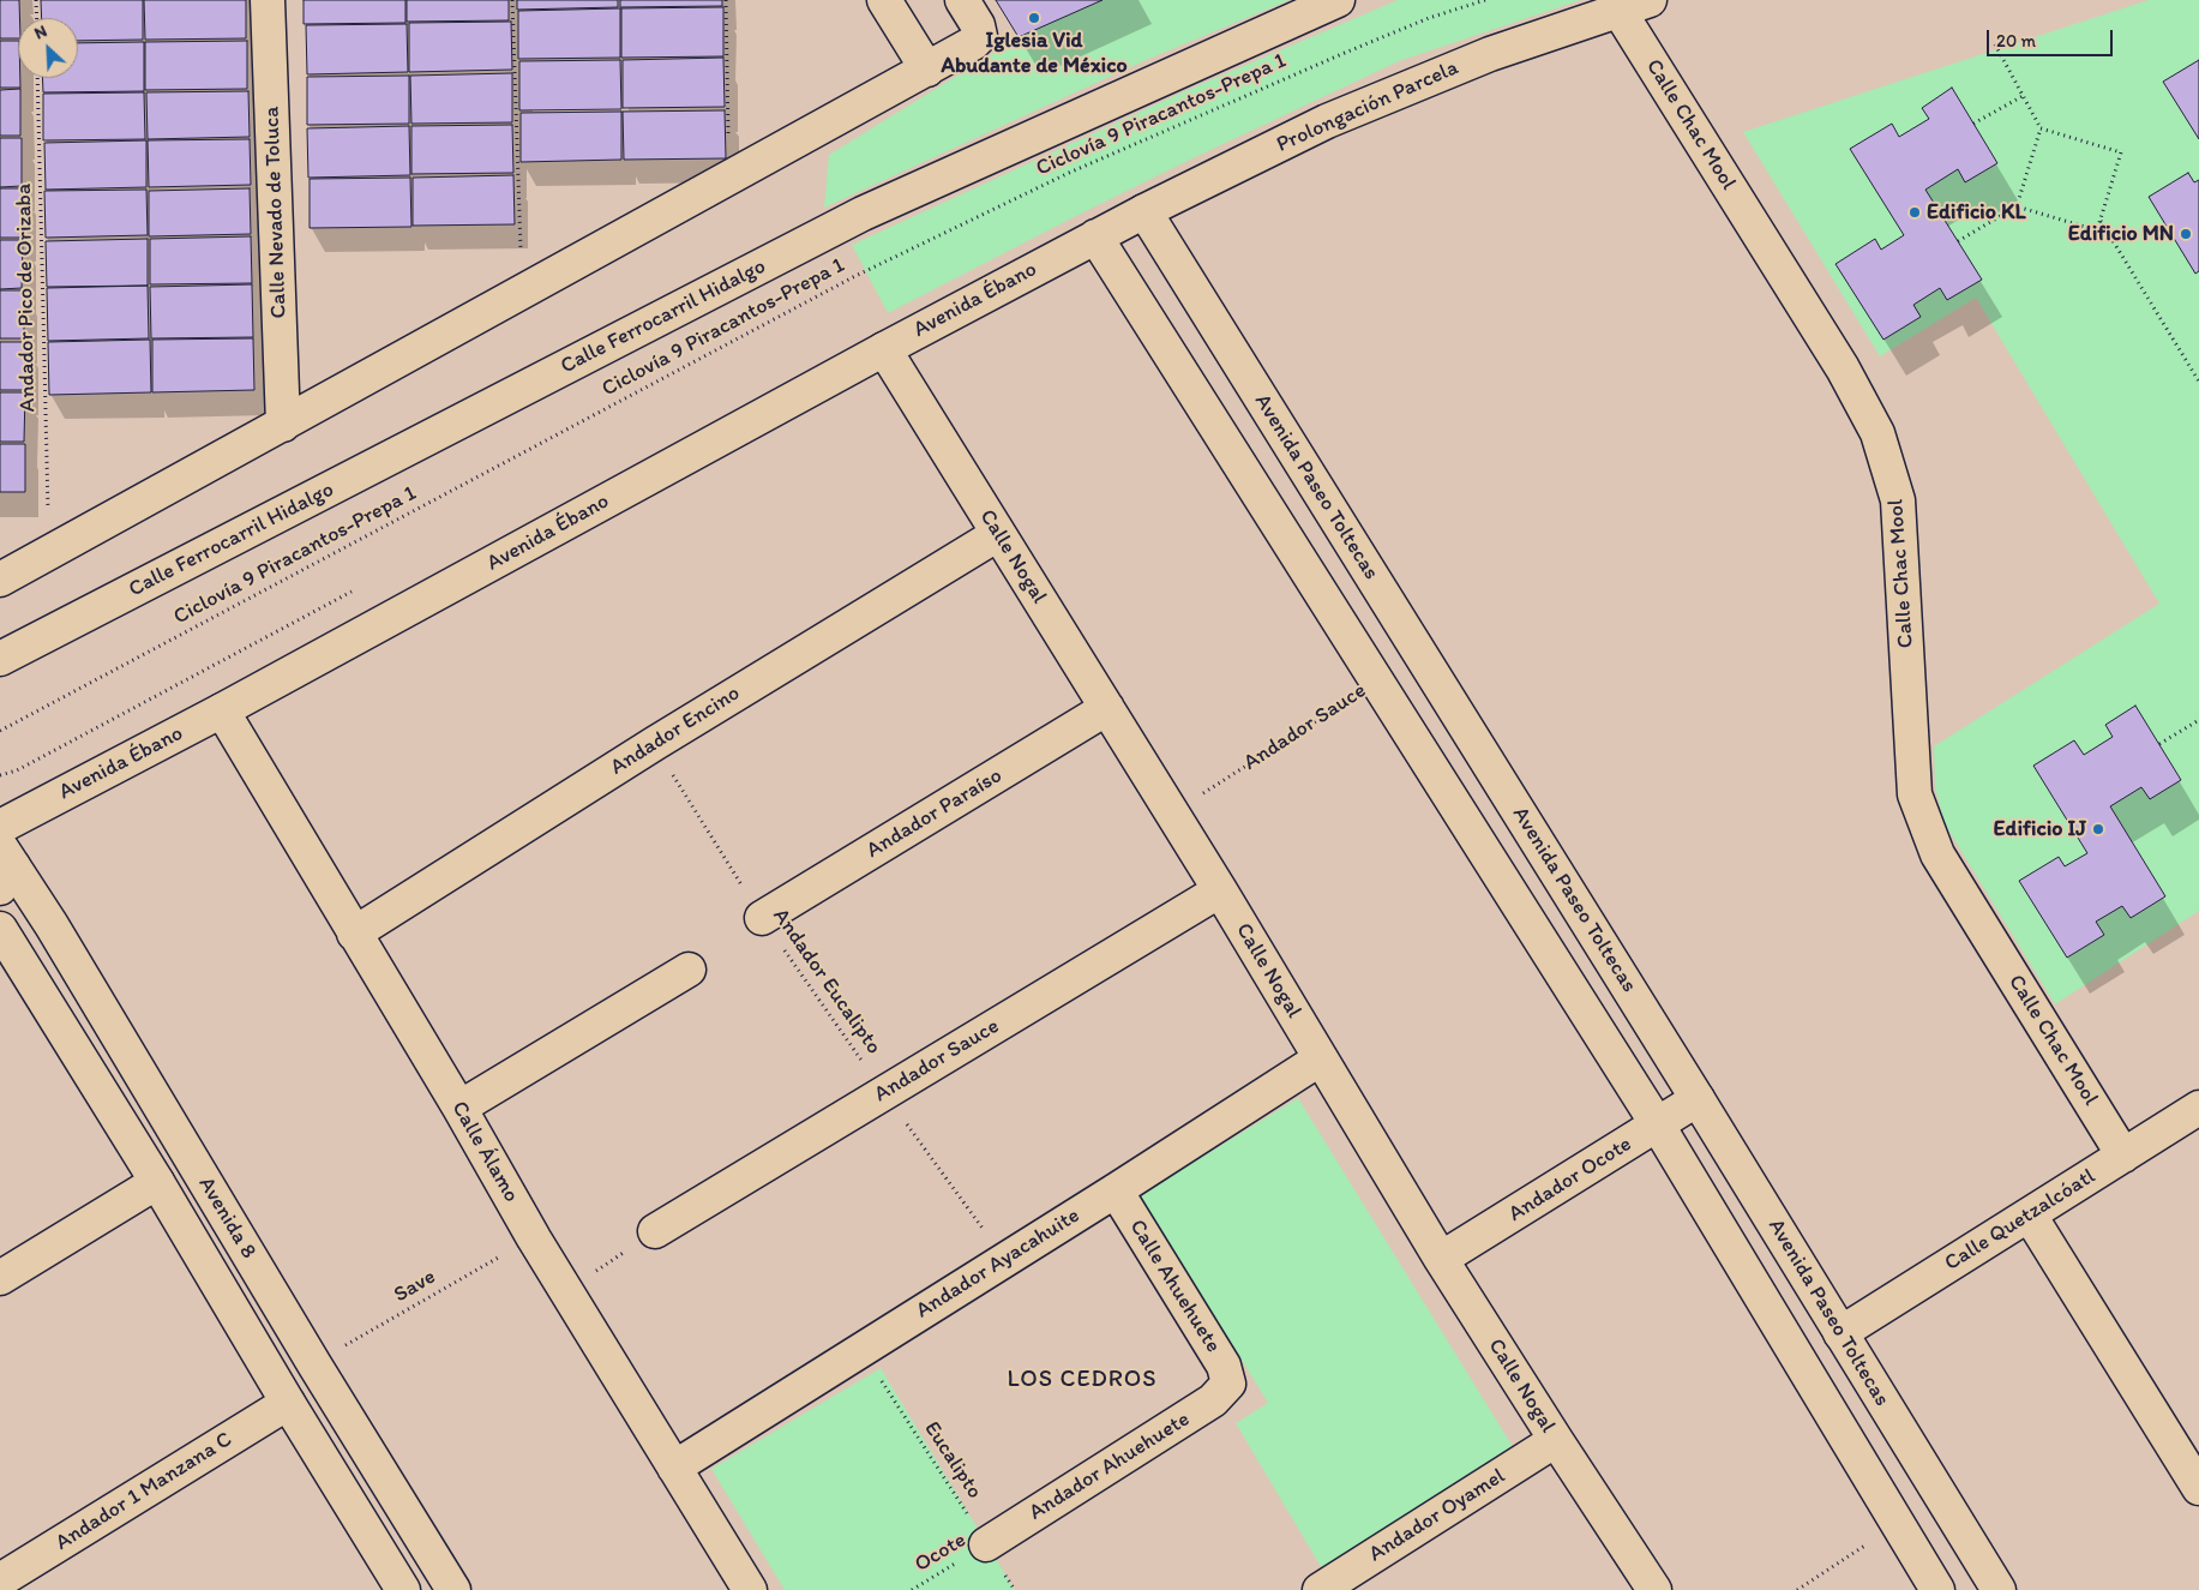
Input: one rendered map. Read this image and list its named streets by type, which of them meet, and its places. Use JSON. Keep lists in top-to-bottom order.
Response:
{
  "streets": {
    "street": [
      "Prolongación Parcela",
      "Calle Chac Mool",
      "Calle Nevado de Toluca",
      "Avenida Ébano",
      "Calle Ferrocarril Hidalgo",
      "Avenida Paseo Toltecas",
      "Calle Nogal",
      "Andador Sauce",
      "Andador Encino",
      "Andador Paraíso",
      "Calle Álamo",
      "Andador Ocote",
      "Avenida 8",
      "Calle Quetzalcóatl",
      "Andador Ayacahuite",
      "Calle Ahuehuete",
      "Andador Ahuehuete",
      "Andador 1 Manzana C",
      "Andador Oyamel"
    ],
    "path": [
      "Ciclovía 9 Piracantos-Prepa 1",
      "Andador Pico de Orizaba",
      "Andador Eucalipto",
      "Save",
      "Eucalipto",
      "Ocote"
    ]
  },
  "crossings": [
    ["Prolongación Parcela", "Calle Chac Mool"],
    ["Prolongación Parcela", "Avenida Ébano"],
    ["Prolongación Parcela", "Avenida Paseo Toltecas"],
    ["Calle Chac Mool", "Calle Quetzalcóatl"],
    ["Avenida Ébano", "Calle Nogal"],
    ["Avenida Ébano", "Calle Álamo"],
    ["Avenida Paseo Toltecas", "Andador Ocote"],
    ["Avenida Paseo Toltecas", "Calle Quetzalcóatl"],
    ["Calle Nogal", "Andador Sauce"],
    ["Calle Nogal", "Andador Encino"],
    ["Calle Nogal", "Andador Paraíso"],
    ["Calle Nogal", "Andador Ocote"],
    ["Calle Nogal", "Andador Ayacahuite"],
    ["Calle Nogal", "Andador Oyamel"],
    ["Andador Sauce", "Andador Eucalipto"],
    ["Andador Encino", "Andador Eucalipto"],
    ["Andador Encino", "Calle Álamo"],
    ["Andador Paraíso", "Andador Eucalipto"],
    ["Andador Eucalipto", "Andador Ayacahuite"],
    ["Calle Álamo", "Andador Ayacahuite"],
    ["Calle Álamo", "Save"],
    ["Avenida 8", "Save"],
    ["Avenida 8", "Andador 1 Manzana C"],
    ["Andador Ayacahuite", "Calle Ahuehuete"],
    ["Andador Ayacahuite", "Eucalipto"],
    ["Calle Ahuehuete", "Andador Ahuehuete"],
    ["Eucalipto", "Andador Ahuehuete"],
    ["Eucalipto", "Ocote"],
    ["Andador Ahuehuete", "Ocote"]
  ],
  "districts": ["LOS CEDROS"],
  "places": [
    "Iglesia Vid Abudante de México",
    "Edificio KL",
    "Edificio MN",
    "Edificio IJ"
  ],
  "scale_bar": "20 m",
  "north": "top left"
}
